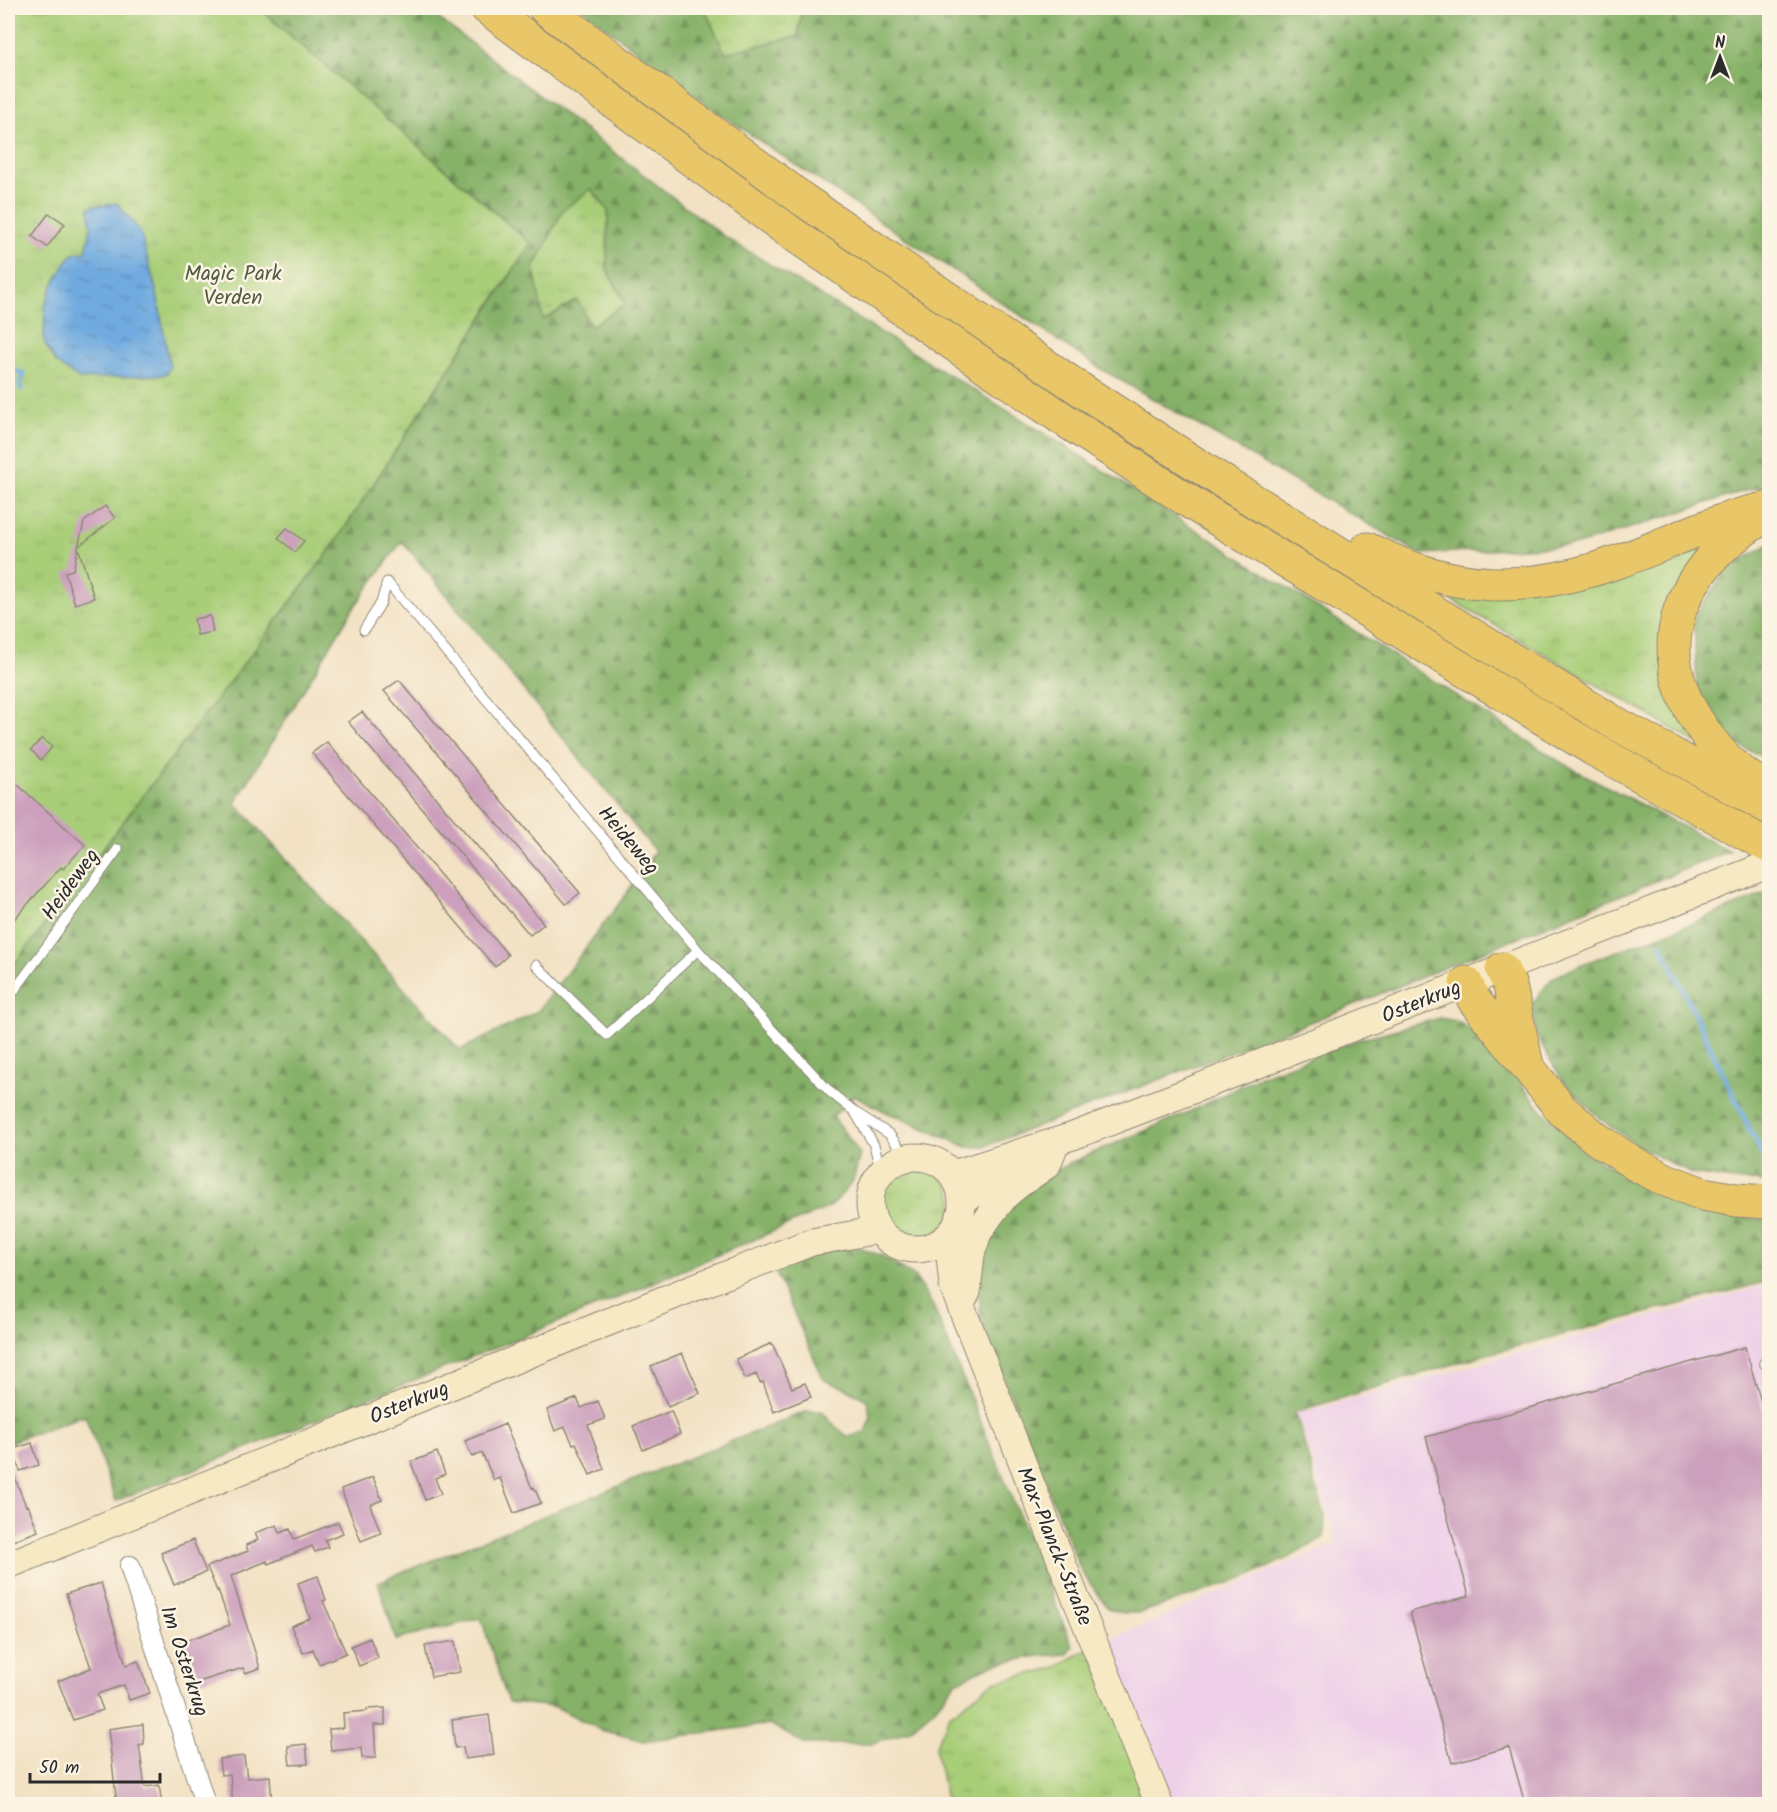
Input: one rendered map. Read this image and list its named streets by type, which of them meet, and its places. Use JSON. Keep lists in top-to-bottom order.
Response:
{
  "streets": {
    "main road": ["Osterkrug", "Max-Planck-Straße"],
    "street": ["Im Osterkrug"],
    "lane": ["Heideweg"]
  },
  "crossings": [
    ["Heideweg", "Osterkrug"],
    ["Heideweg", "Max-Planck-Straße"],
    ["Osterkrug", "Max-Planck-Straße"]
  ],
  "parks": ["Magic Park Verden"],
  "scale_bar": "50 m",
  "north": "top"
}
